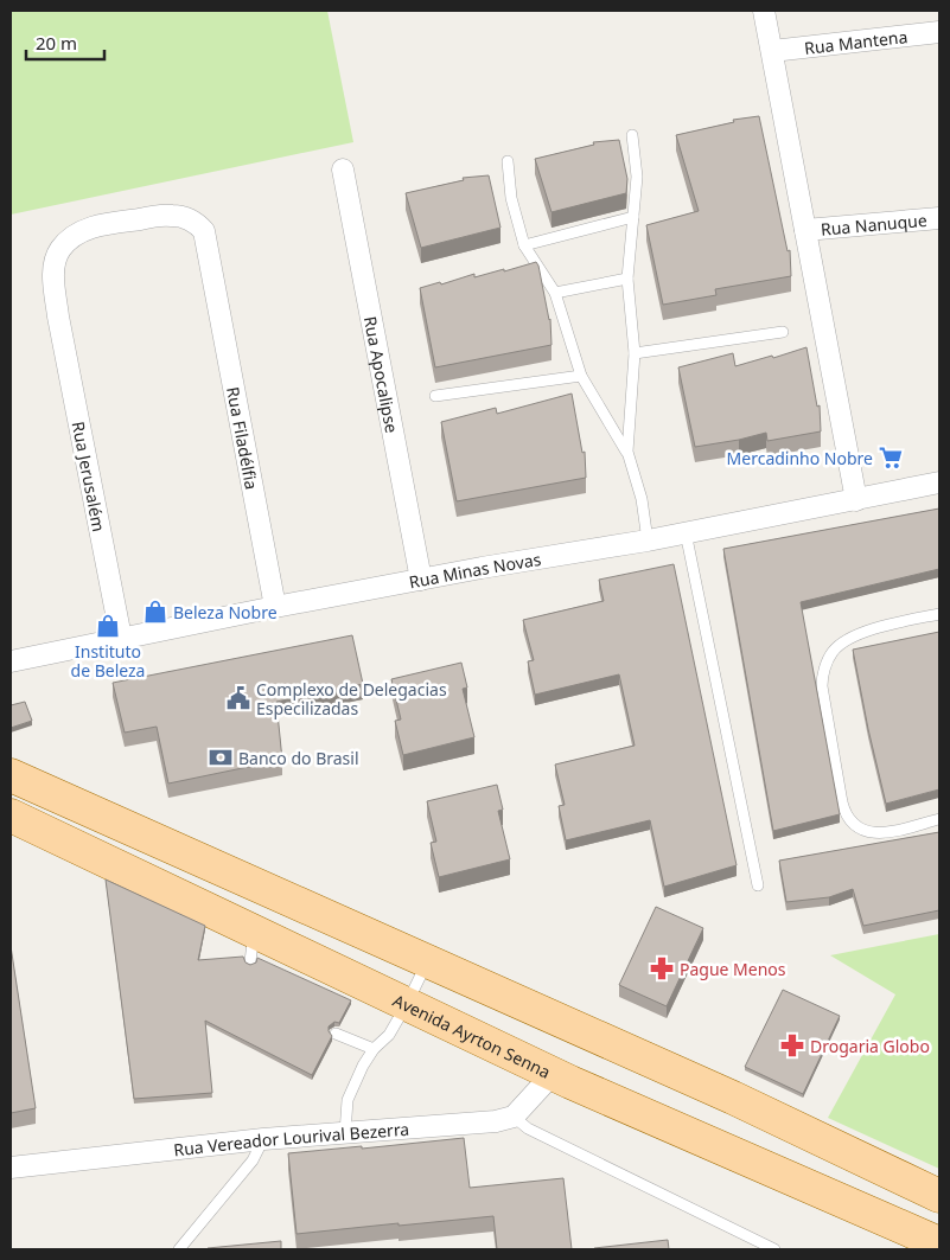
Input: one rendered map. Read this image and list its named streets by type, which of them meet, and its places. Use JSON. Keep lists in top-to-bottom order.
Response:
{
  "streets": {
    "main road": ["Avenida Ayrton Senna"],
    "street": [
      "Rua Mantena",
      "Rua Nanuque",
      "Rua Apocalipse",
      "Rua Filadélfia",
      "Rua Jerusalém",
      "Rua Minas Novas",
      "Rua Vereador Lourival Bezerra"
    ]
  },
  "crossings": [
    ["Rua Apocalipse", "Rua Minas Novas"],
    ["Rua Filadélfia", "Rua Jerusalém"],
    ["Rua Filadélfia", "Rua Minas Novas"],
    ["Rua Jerusalém", "Rua Minas Novas"]
  ],
  "places": {
    "supermarket": ["Mercadinho Nobre"],
    "shop": ["Beleza Nobre", "Instituto de Beleza"],
    "public building": ["Complexo de Delegacias Especilizadas"],
    "bank": ["Banco do Brasil"],
    "pharmacy": ["Pague Menos", "Drogaria Globo"]
  },
  "scale_bar": "20 m"
}
